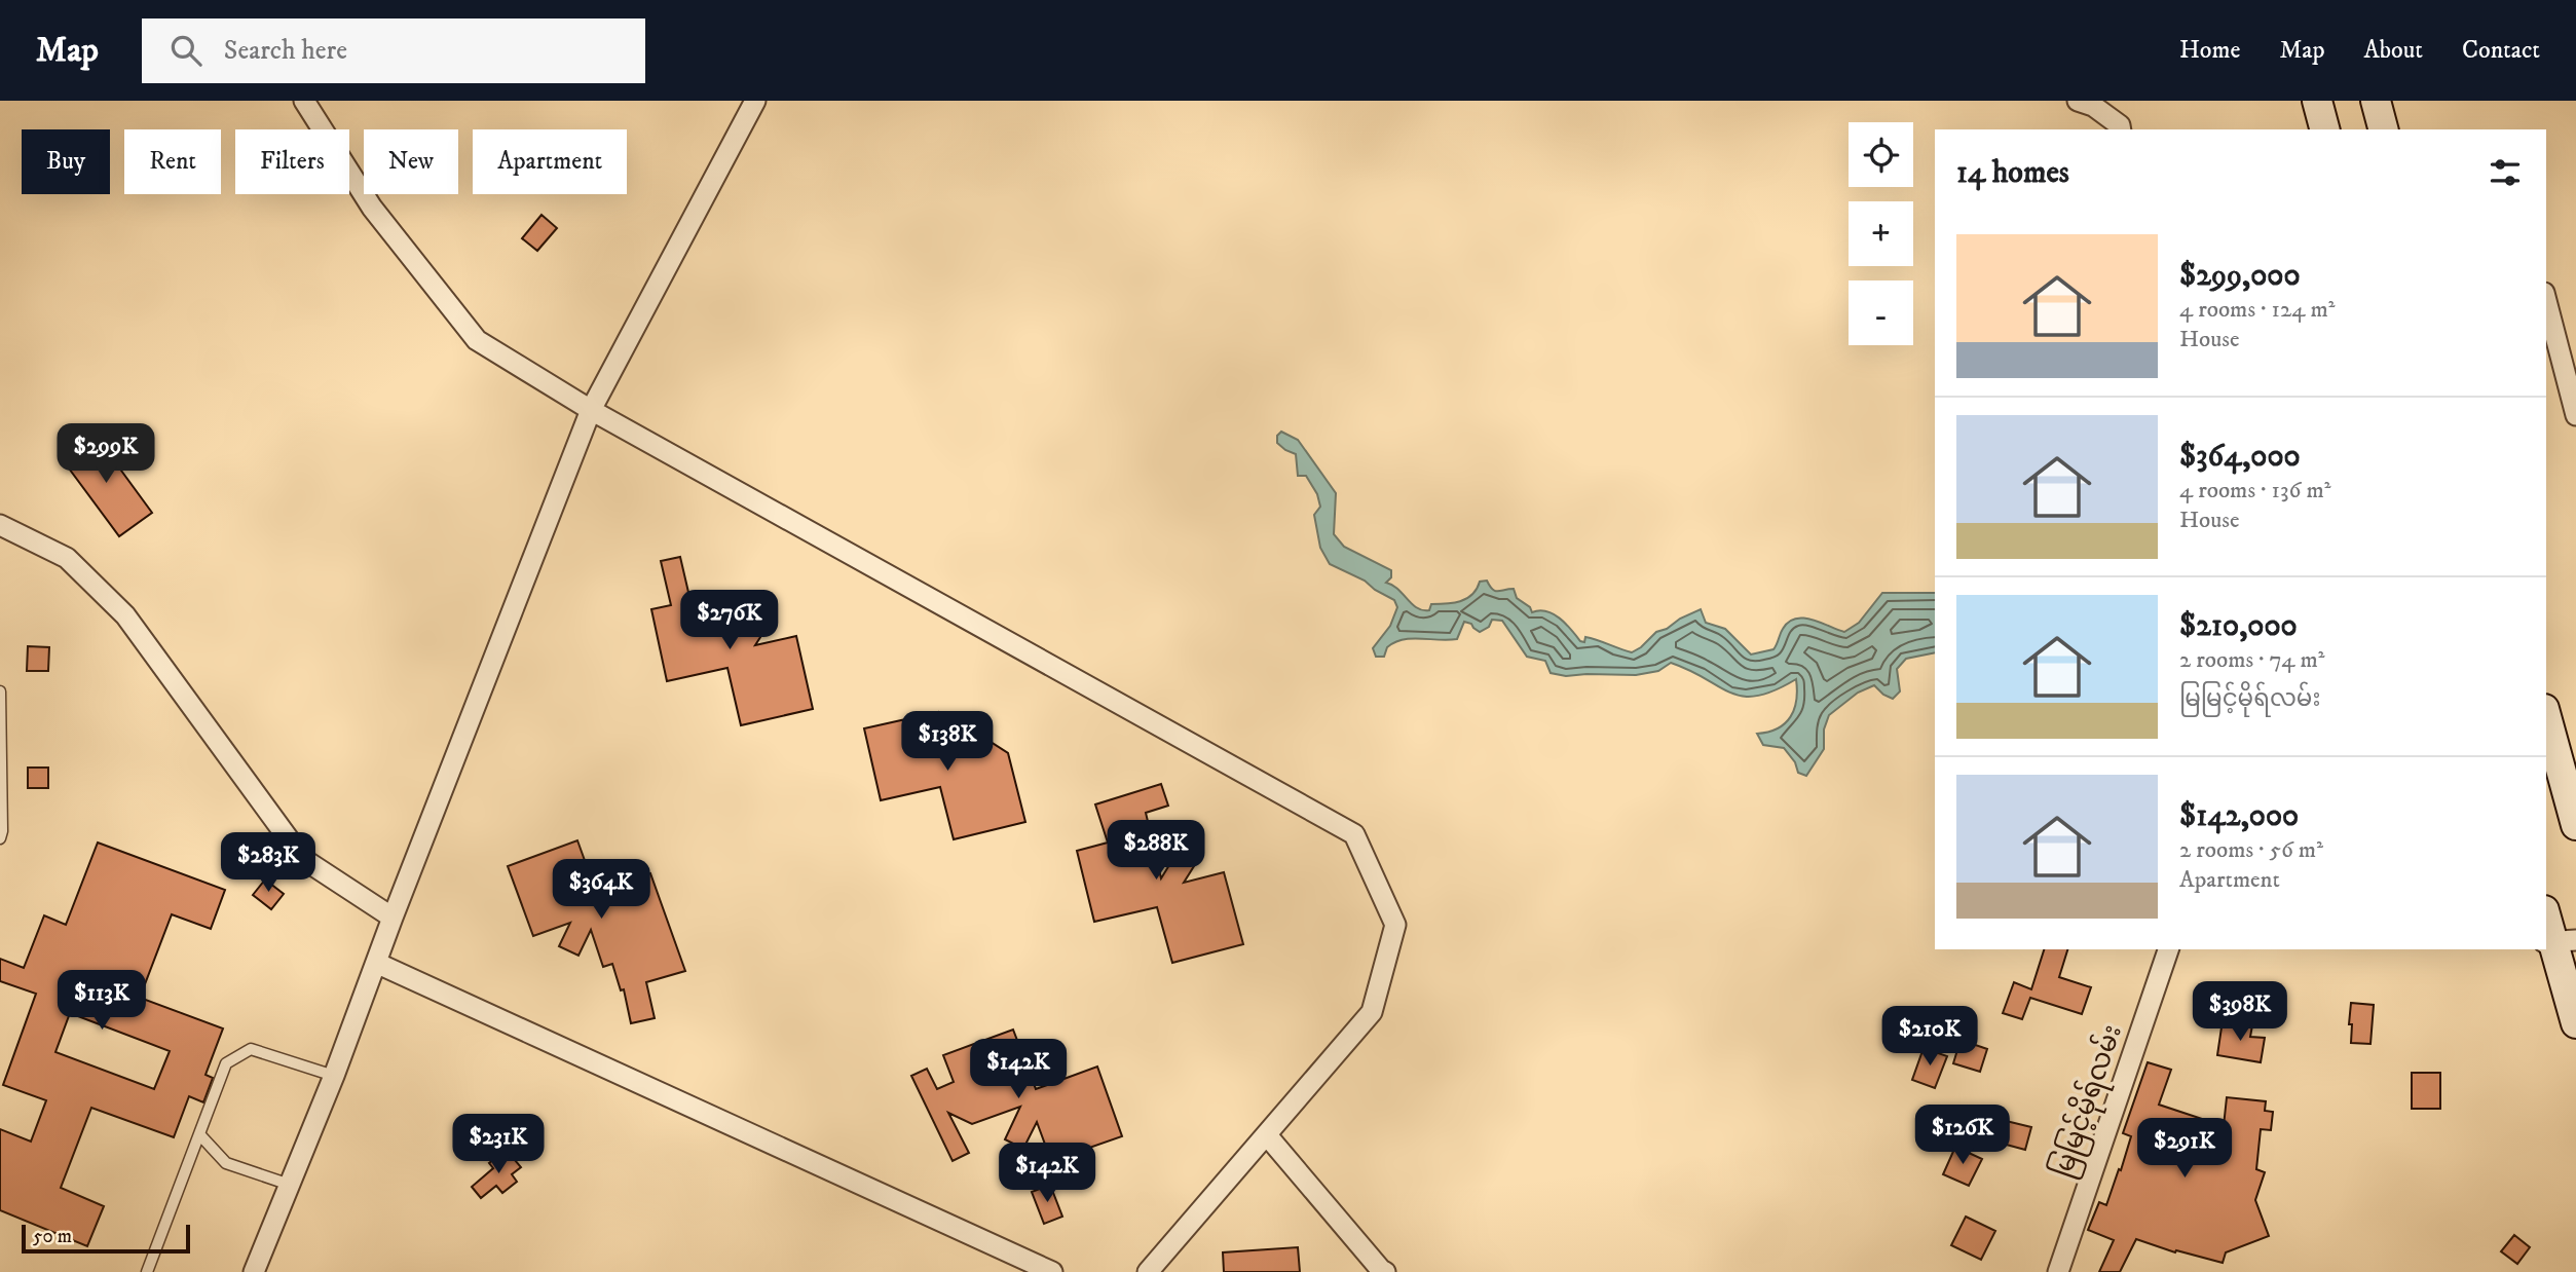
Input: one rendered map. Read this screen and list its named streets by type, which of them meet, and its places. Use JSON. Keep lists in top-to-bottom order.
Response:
{
  "streets": {
    "street": ["မြမြင့်မိုရ်လမ်း"]
  },
  "scale_bar": "50 m",
  "page": {
    "header": "Map",
    "search": "Search here",
    "nav": [
      "Home",
      "Map",
      "About",
      "Contact"
    ],
    "map_buttons": ["+", "−"],
    "chip": [
      "Buy",
      "Rent",
      "Filters",
      "New",
      "Apartment"
    ],
    "heading": "14 homes",
    "list": [
      {
        "name": "$299,000",
        "note": "4 rooms · 124 m² · House"
      },
      {
        "name": "$364,000",
        "note": "4 rooms · 136 m² · House"
      },
      {
        "name": "$210,000",
        "note": "2 rooms · 74 m² · မြမြင့်မိုရ်လမ်း"
      },
      {
        "name": "$142,000",
        "note": "2 rooms · 56 m² · Apartment"
      }
    ],
    "price": [
      "$299K",
      "$276K",
      "$138K",
      "$288K",
      "$283K",
      "$364K",
      "$113K",
      "$398K",
      "$210K",
      "$142K",
      "$126K",
      "$231K",
      "$291K",
      "$142K"
    ],
    "scale": "50 m"
  }
}
